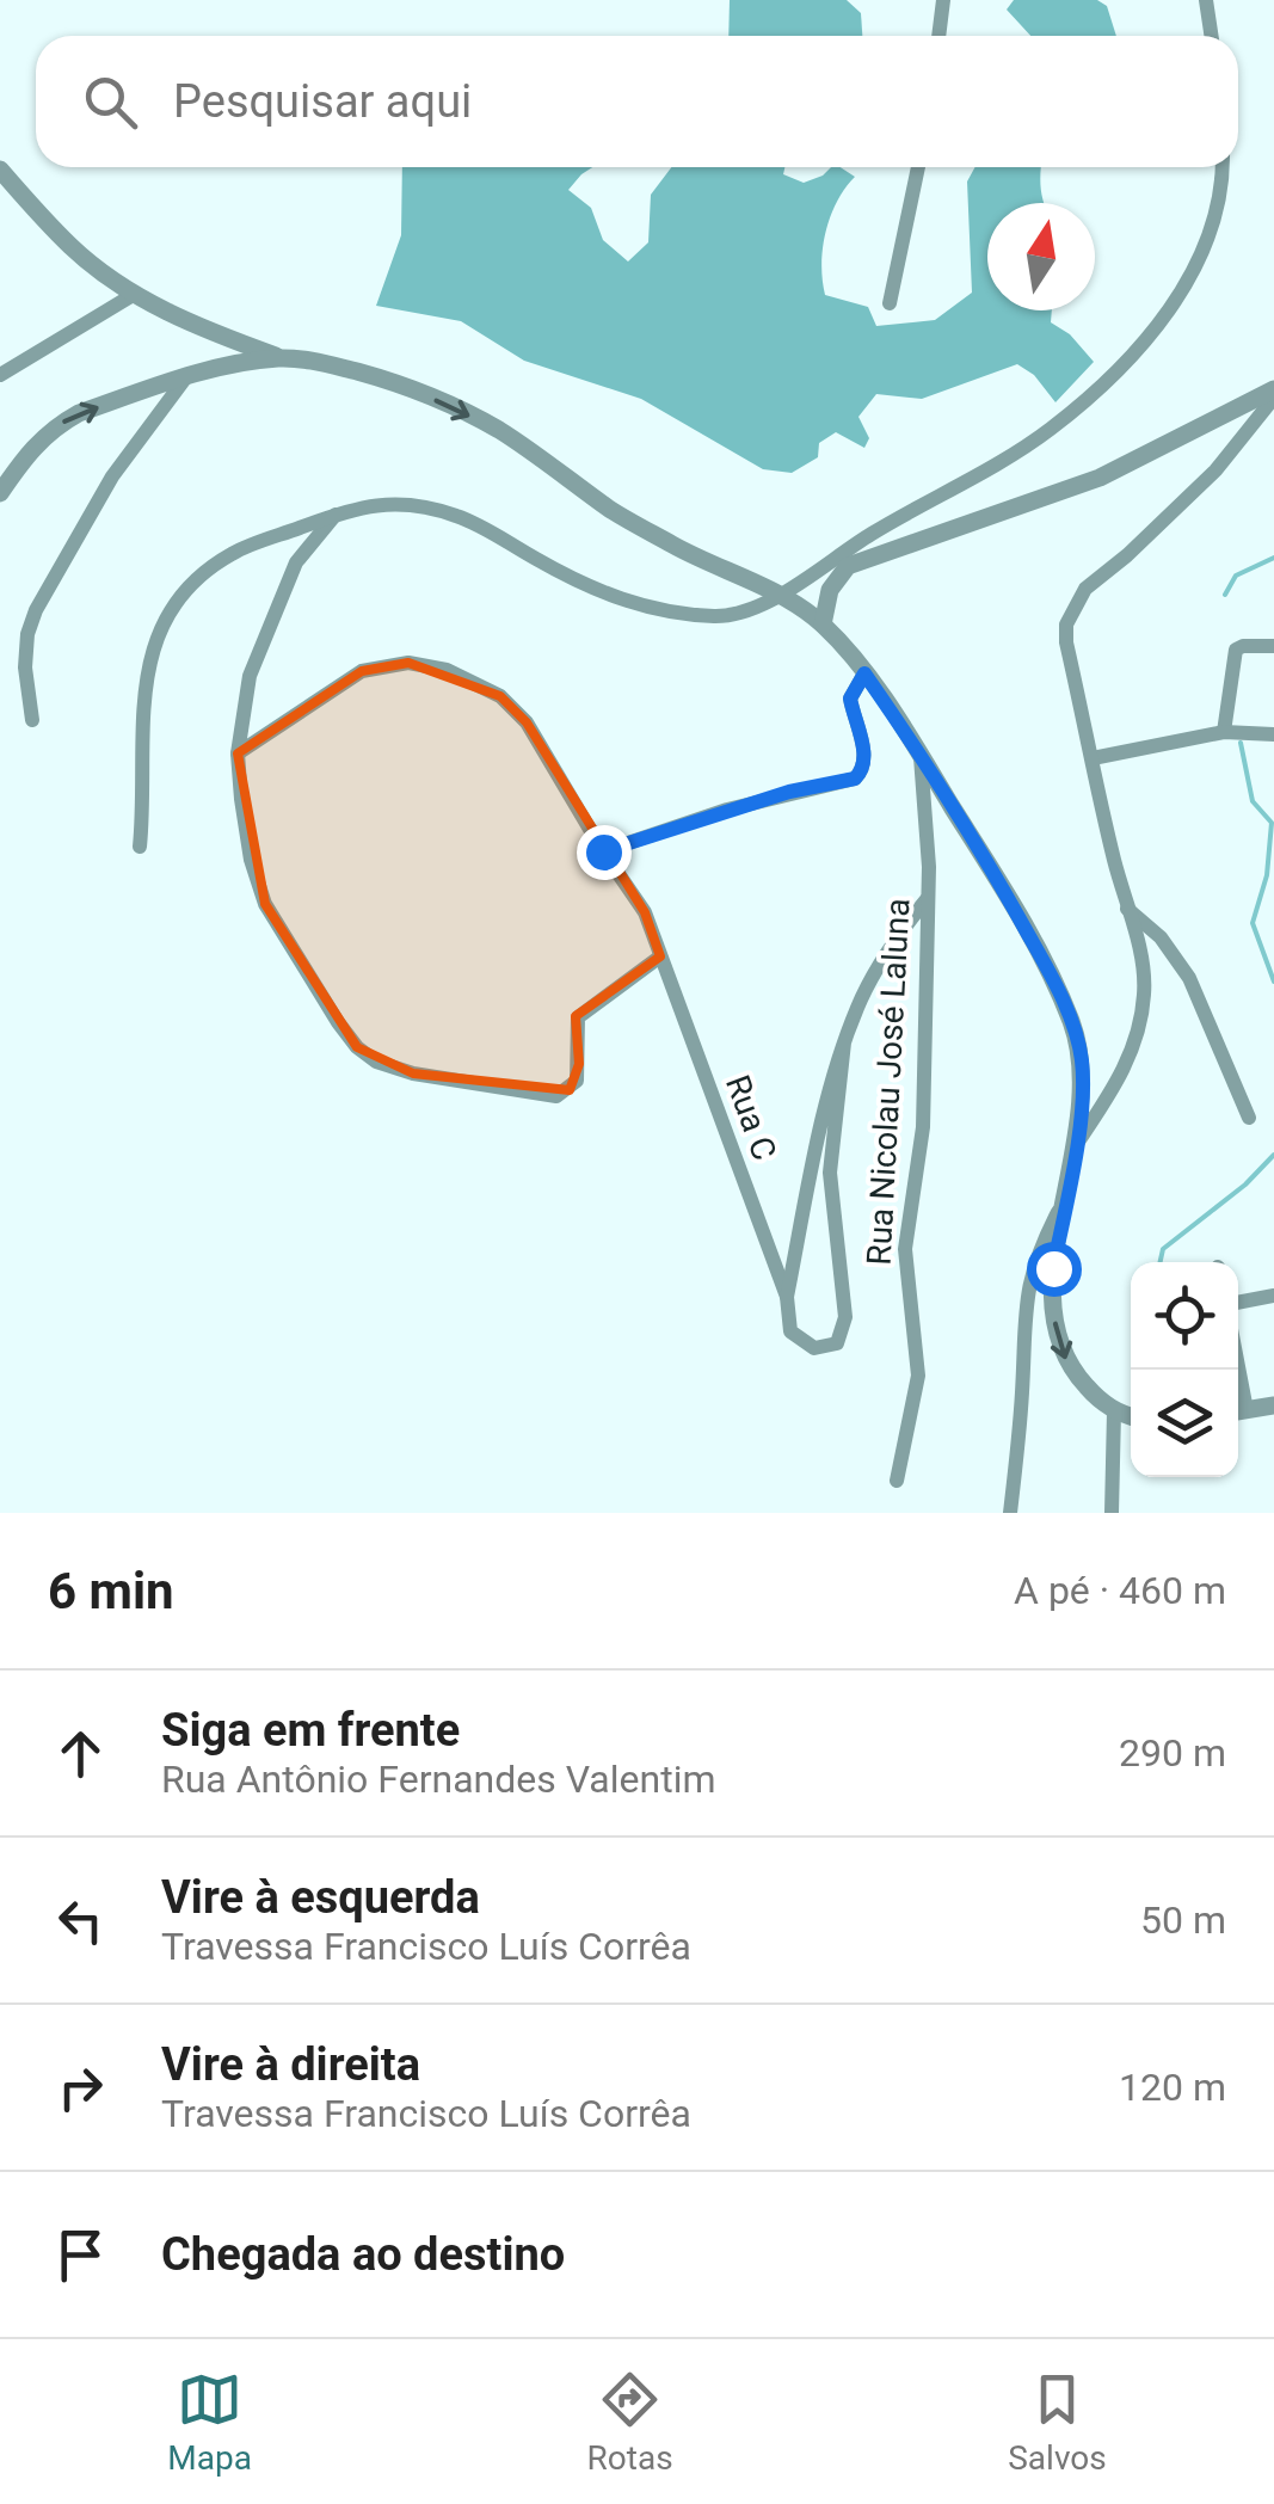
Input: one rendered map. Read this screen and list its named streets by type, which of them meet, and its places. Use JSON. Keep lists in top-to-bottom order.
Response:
{
  "streets": {
    "street": ["Rua Nicolau José Laluna", "Rua C"]
  },
  "north": "top",
  "page": {
    "search": "Pesquisar aqui",
    "heading": ["6 min", "A pé · 460 m"],
    "list": [
      ["Siga em frente", "Rua Antônio Fernandes Valentim", "290 m"],
      ["Vire à esquerda", "Travessa Francisco Luís Corrêa", "50 m"],
      ["Vire à direita", "Travessa Francisco Luís Corrêa", "120 m"],
      "Chegada ao destino"
    ],
    "nav": ["Mapa", "Rotas", "Salvos"]
  }
}
